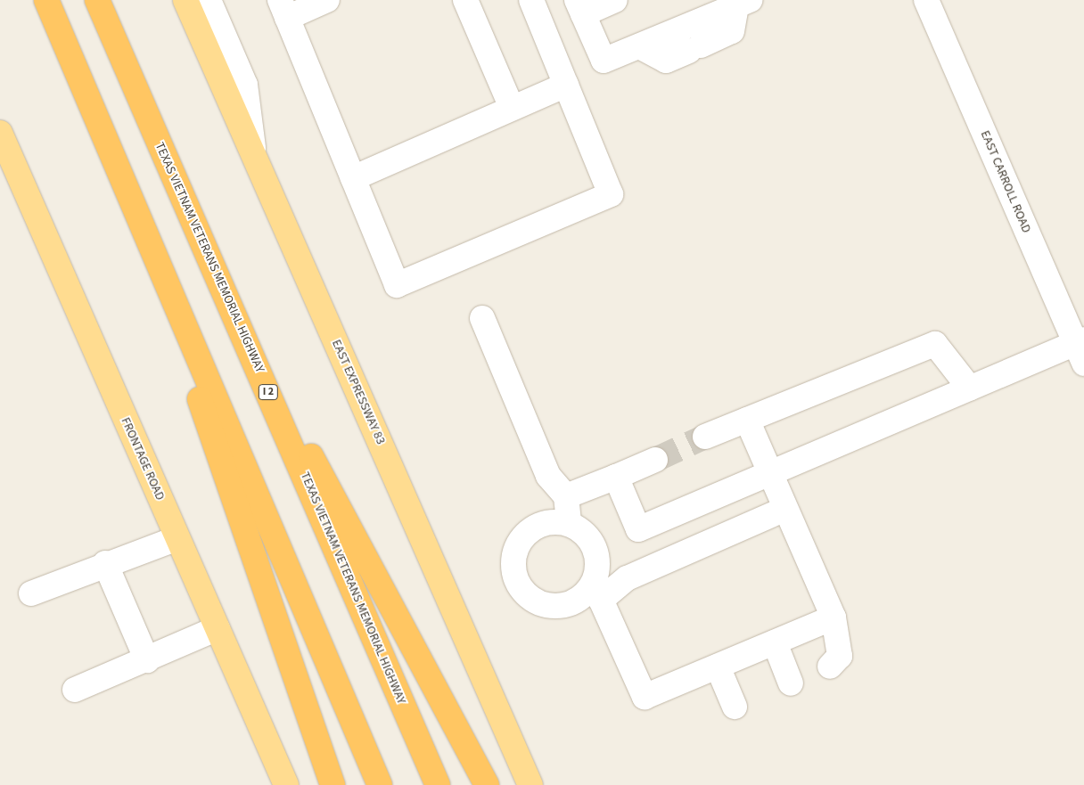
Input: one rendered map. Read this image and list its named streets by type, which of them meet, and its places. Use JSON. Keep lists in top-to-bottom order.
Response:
{
  "streets": {
    "highway": ["TEXAS VIETNAM VETERANS MEMORIAL HIGHWAY", "I 2"],
    "main road": ["EAST EXPRESSWAY 83", "FRONTAGE ROAD"],
    "street": ["EAST CARROLL ROAD"]
  }
}
